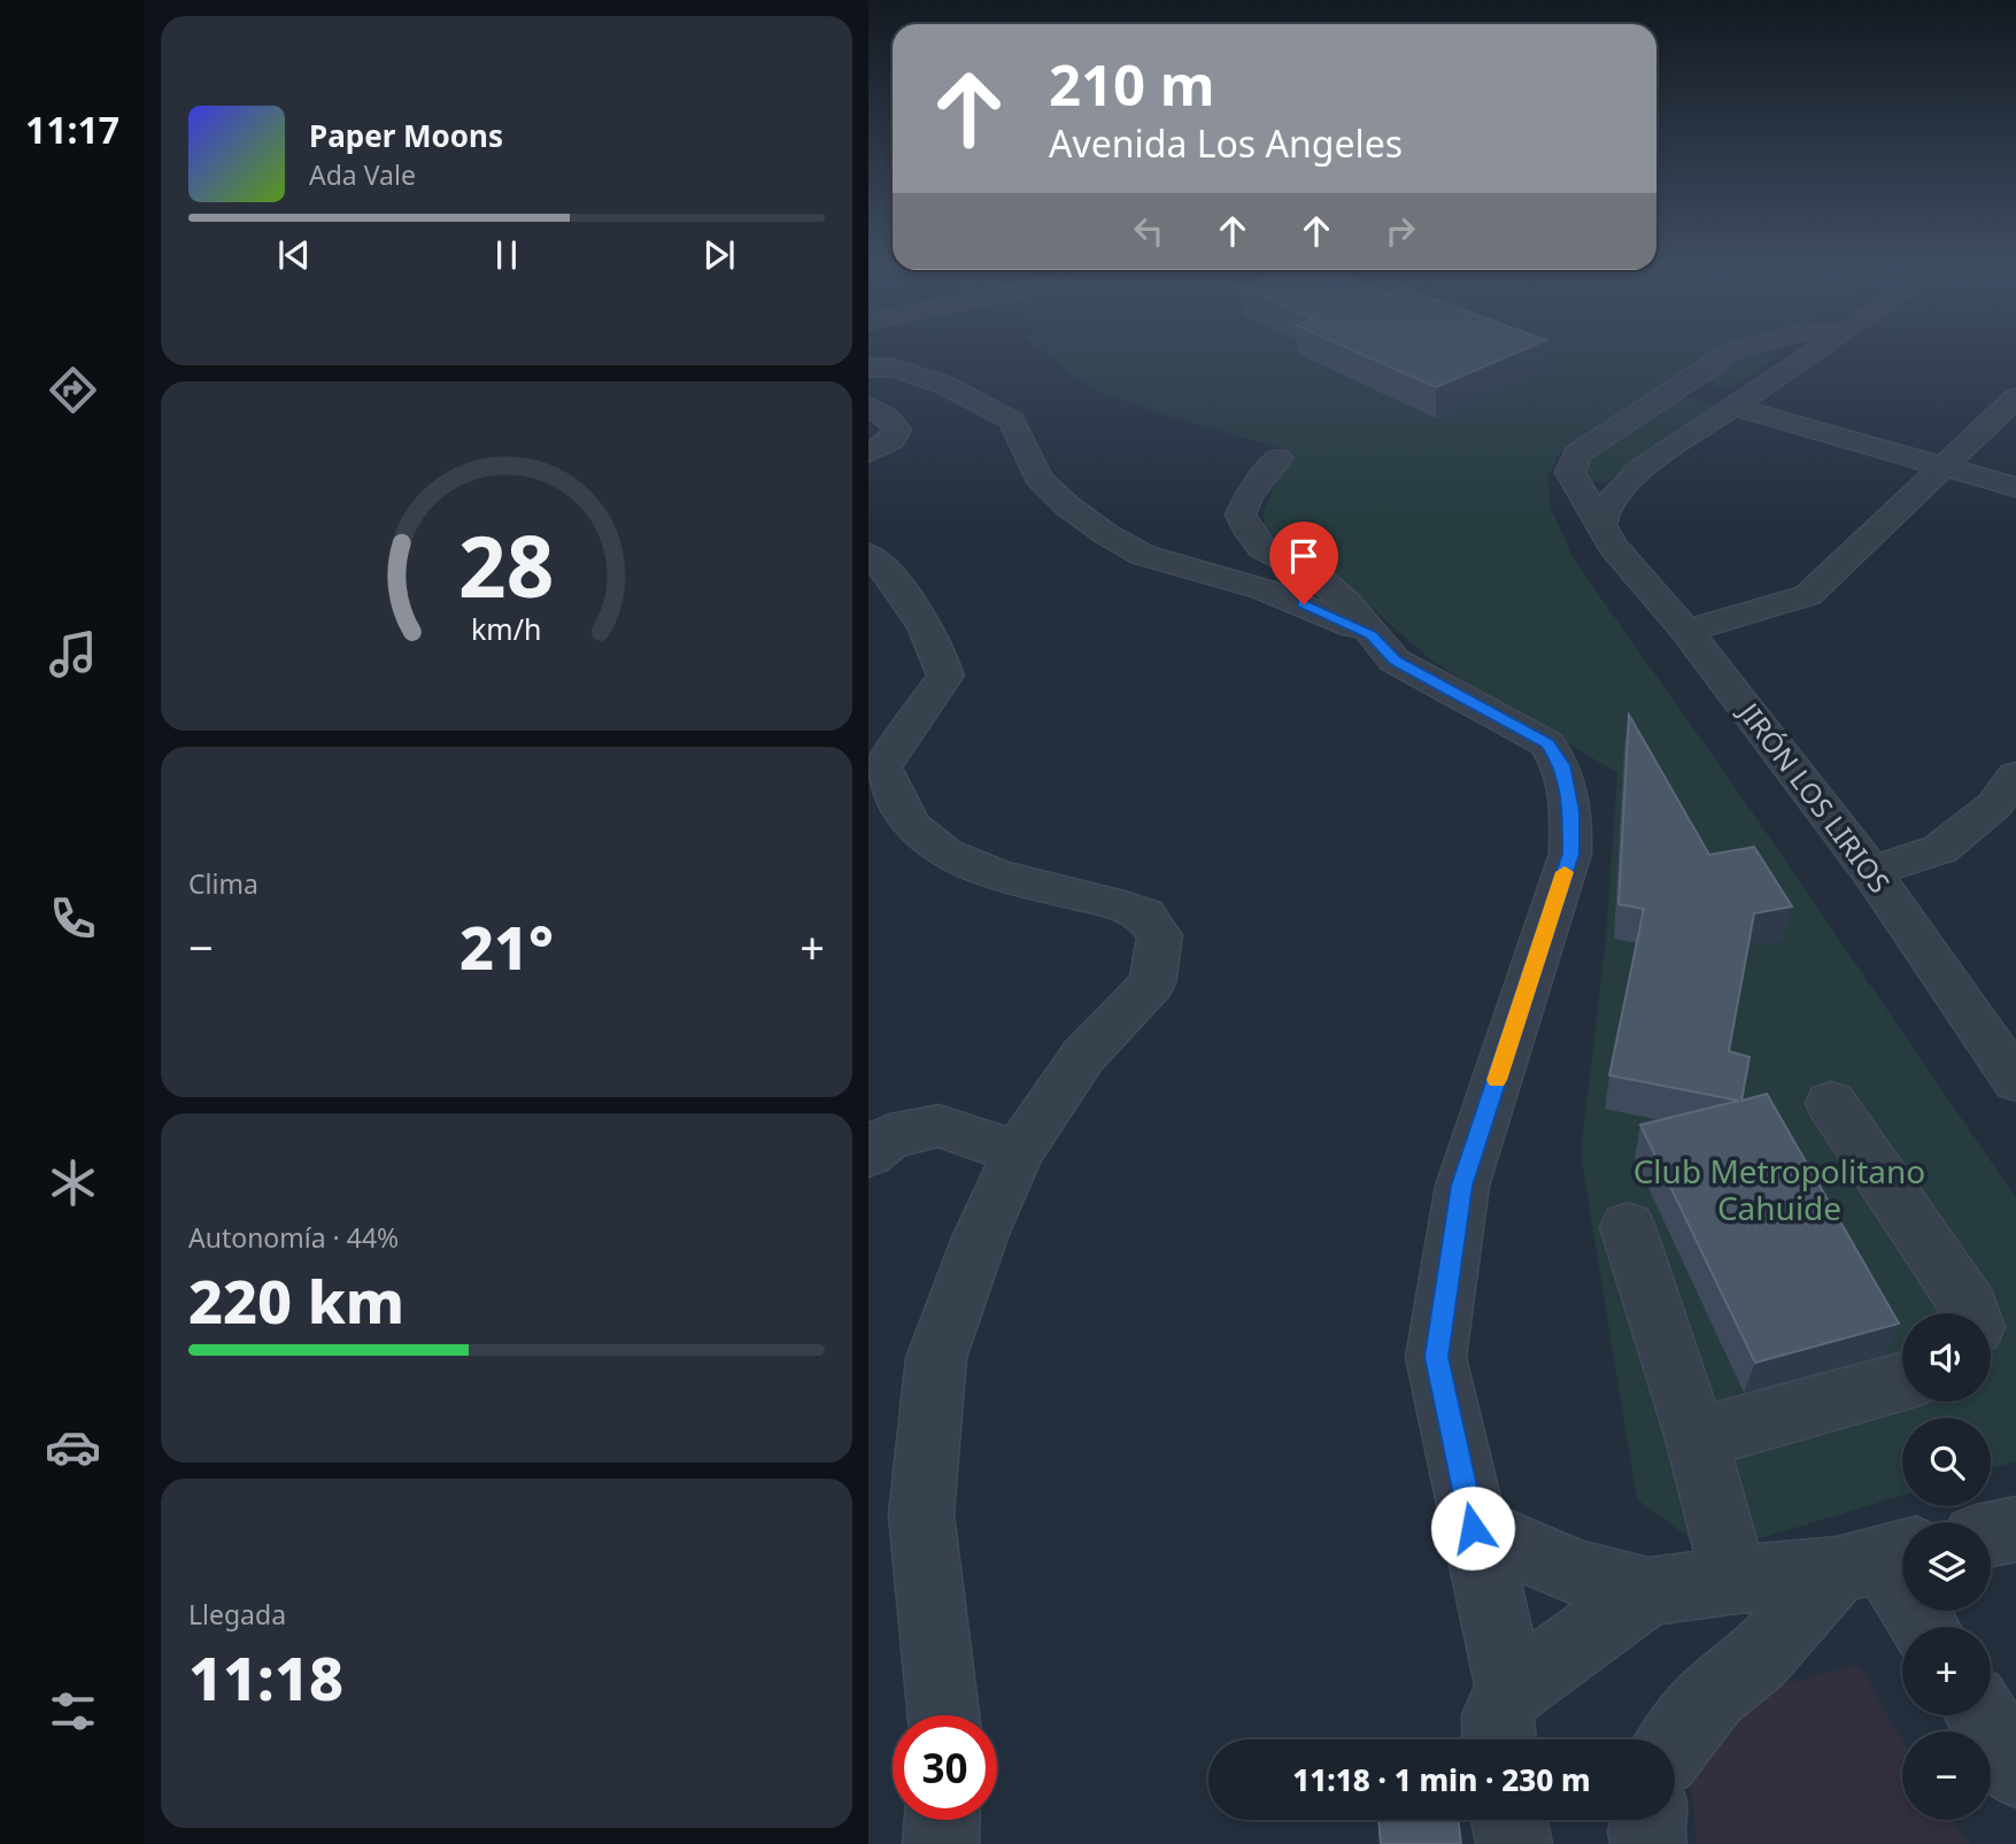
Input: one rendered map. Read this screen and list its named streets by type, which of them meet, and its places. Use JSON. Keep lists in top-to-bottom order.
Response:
{
  "streets": {
    "street": ["JIRÓN LOS LIRIOS"]
  },
  "parks": ["Club Metropolitano Cahuide"],
  "page": {
    "tabs": "11:17",
    "turn": ["210 m", "Avenida Los Angeles"],
    "song": ["Paper Moons", "Ada Vale"],
    "tile": [
      "Clima",
      ["Autonomía · 44%", "220 km"],
      ["Llegada", "11:18"]
    ],
    "heat": ["−", "21°", "+"],
    "map_buttons": ["+", "−"],
    "limit": "30",
    "trip": "11:18 · 1 min · 230 m",
    "gauge": ["28", "km/h"]
  }
}
